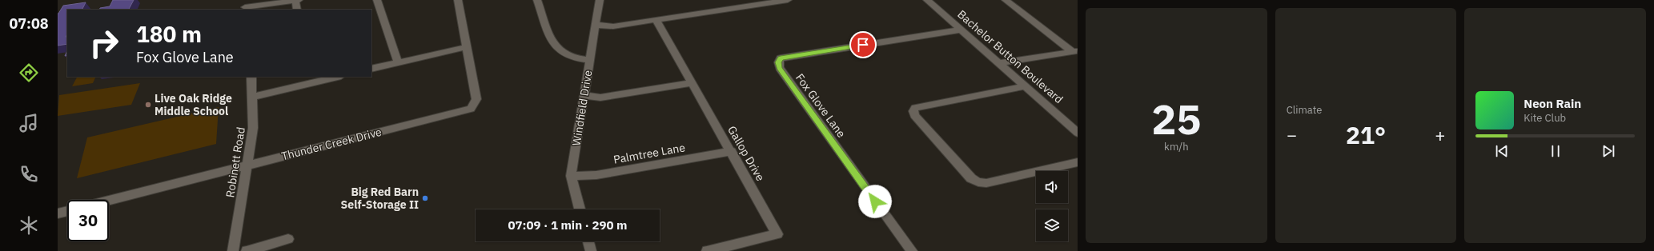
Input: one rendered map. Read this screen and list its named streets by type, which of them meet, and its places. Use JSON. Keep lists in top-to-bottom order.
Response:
{
  "streets": {
    "street": [
      "Bachelor Button Boulevard",
      "Fox Glove Lane",
      "Windfield Drive",
      "Thunder Creek Drive",
      "Palmtree Lane",
      "Gallop Drive",
      "Robinett Road"
    ]
  },
  "crossings": [
    ["Bachelor Button Boulevard", "Fox Glove Lane"],
    ["Windfield Drive", "Palmtree Lane"],
    ["Thunder Creek Drive", "Robinett Road"],
    ["Palmtree Lane", "Gallop Drive"]
  ],
  "places": ["Live Oak Ridge Middle School", "Big Red Barn Self-Storage II"],
  "page": {
    "tabs": "07:08",
    "tile": [
      ["25", "km/h"],
      "Climate"
    ],
    "turn": ["180 m", "Fox Glove Lane"],
    "song": ["Neon Rain", "Kite Club"],
    "heat": ["−", "21°", "+"],
    "limit": "30",
    "trip": "07:09 · 1 min · 290 m"
  }
}
